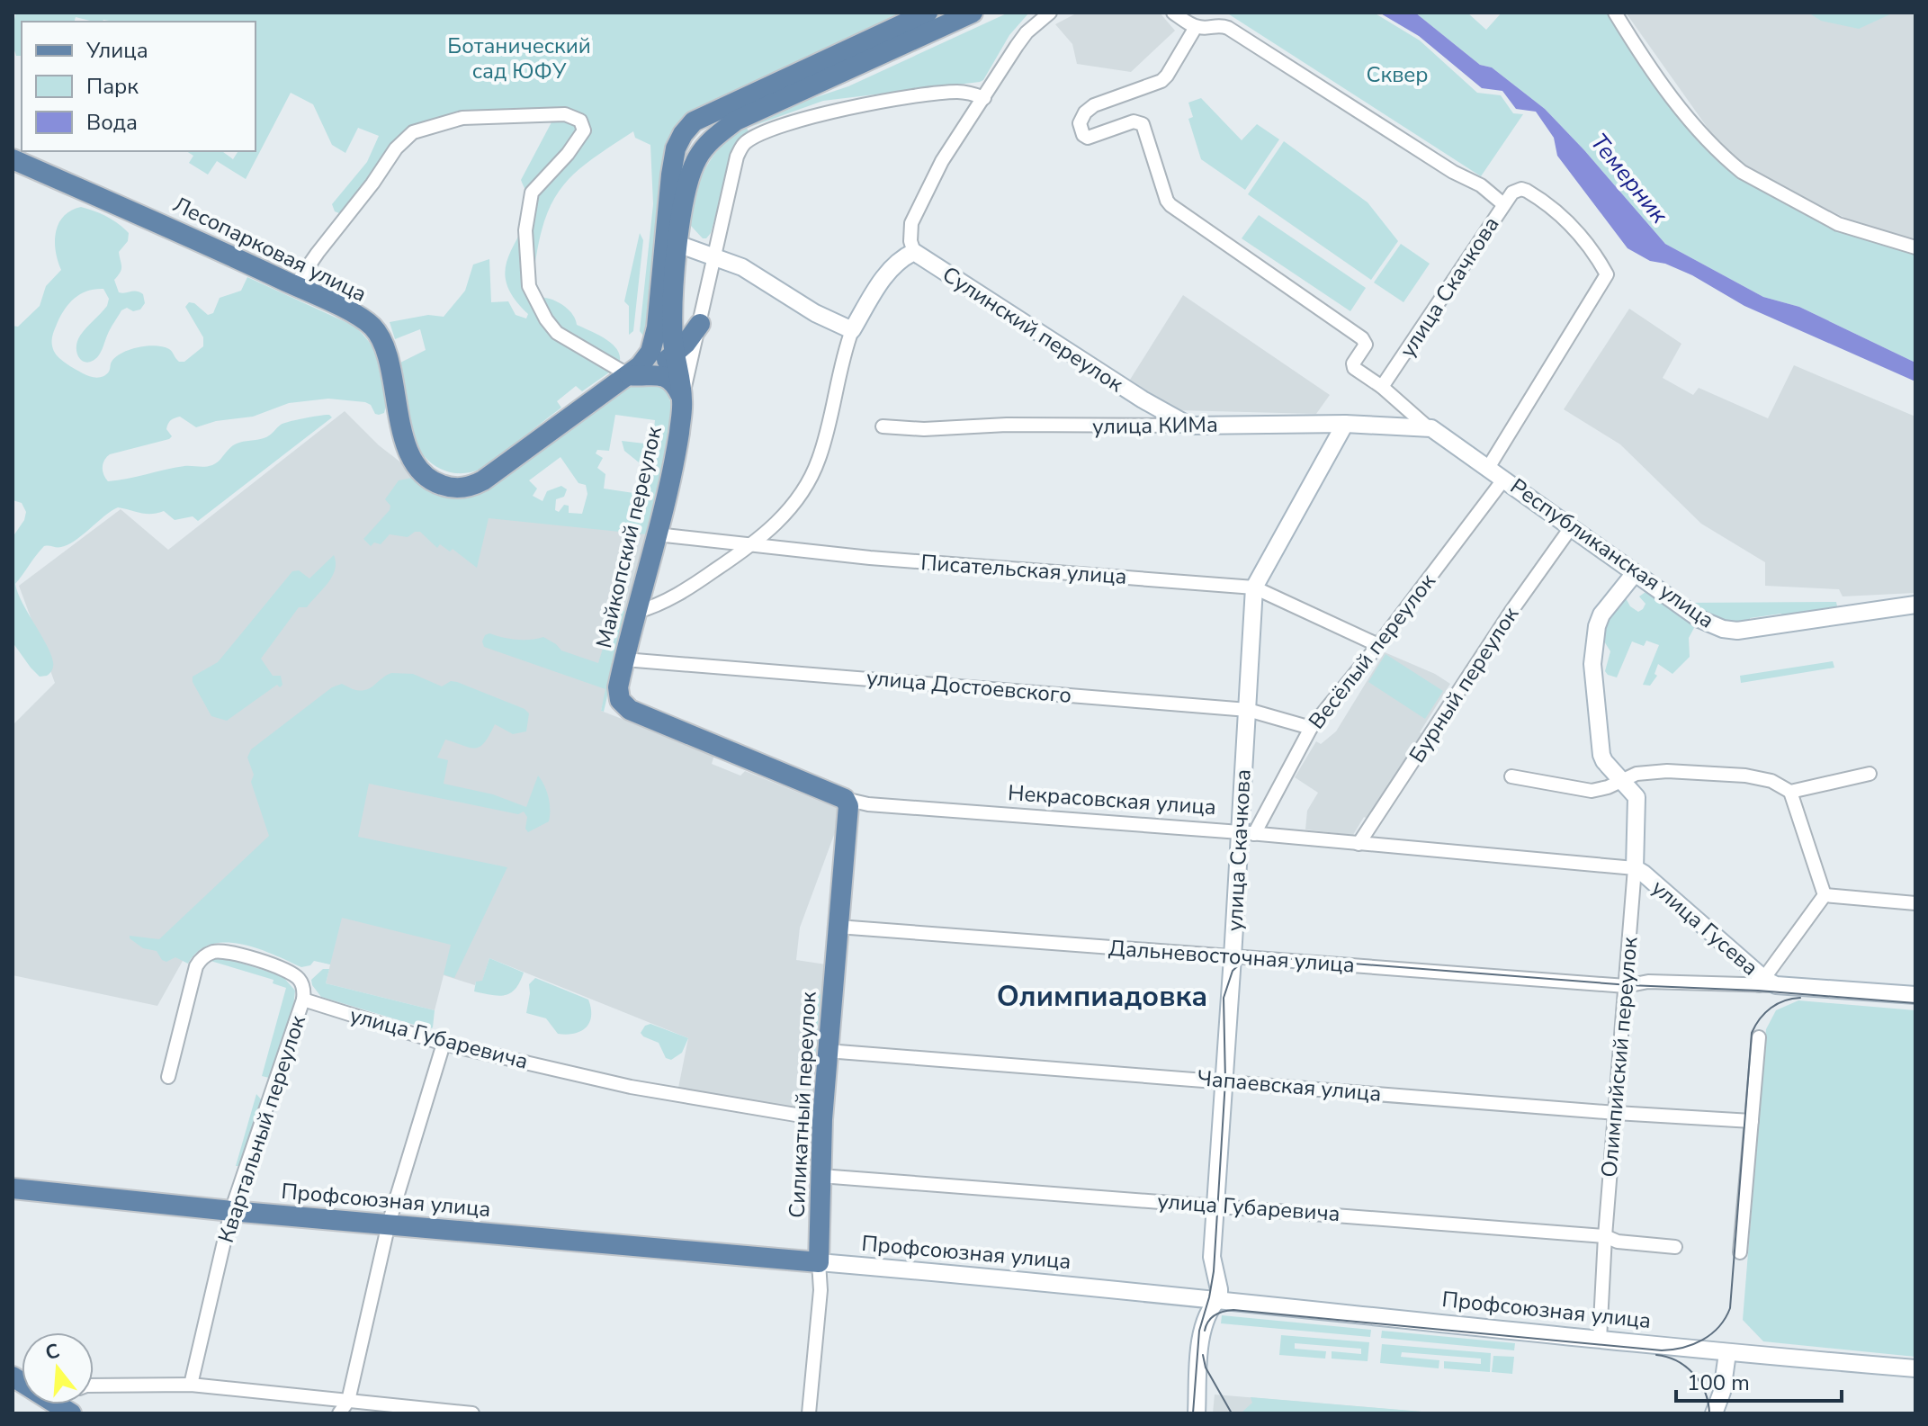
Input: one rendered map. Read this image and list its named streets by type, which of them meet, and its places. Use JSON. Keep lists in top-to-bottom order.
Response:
{
  "streets": {
    "main road": [
      "Лесопарковая улица",
      "Майкопский переулок",
      "Некрасовская улица",
      "Силикатный переулок",
      "Профсоюзная улица"
    ],
    "street": [
      "улица Скачкова",
      "Сулинский переулок",
      "улица КИМа",
      "Республиканская улица",
      "Писательская улица",
      "Весёлый переулок",
      "Бурный переулок",
      "улица Достоевского",
      "улица Гусева",
      "Дальневосточная улица",
      "улица Губаревича",
      "Олимпийский переулок",
      "Чапаевская улица",
      "Квартальный переулок"
    ]
  },
  "crossings": [
    ["Лесопарковая улица", "Майкопский переулок"],
    ["улица Скачкова", "улица КИМа"],
    ["улица Скачкова", "Республиканская улица"],
    ["улица Скачкова", "Писательская улица"],
    ["улица Скачкова", "Весёлый переулок"],
    ["улица Скачкова", "улица Достоевского"],
    ["улица Скачкова", "Некрасовская улица"],
    ["улица Скачкова", "Дальневосточная улица"],
    ["улица Скачкова", "улица Губаревича"],
    ["улица Скачкова", "Чапаевская улица"],
    ["улица Скачкова", "Профсоюзная улица"],
    ["Сулинский переулок", "улица КИМа"],
    ["улица КИМа", "Республиканская улица"],
    ["Майкопский переулок", "Писательская улица"],
    ["Майкопский переулок", "улица Достоевского"],
    ["Майкопский переулок", "Некрасовская улица"],
    ["Республиканская улица", "Весёлый переулок"],
    ["Республиканская улица", "Бурный переулок"],
    ["Республиканская улица", "Олимпийский переулок"],
    ["Писательская улица", "Весёлый переулок"],
    ["Весёлый переулок", "улица Достоевского"],
    ["Весёлый переулок", "Некрасовская улица"],
    ["Бурный переулок", "Некрасовская улица"],
    ["Некрасовская улица", "улица Гусева"],
    ["Некрасовская улица", "Олимпийский переулок"],
    ["Некрасовская улица", "Силикатный переулок"],
    ["улица Гусева", "Дальневосточная улица"],
    ["улица Гусева", "Олимпийский переулок"],
    ["Дальневосточная улица", "Олимпийский переулок"],
    ["Дальневосточная улица", "Силикатный переулок"],
    ["улица Губаревича", "Олимпийский переулок"],
    ["улица Губаревича", "Силикатный переулок"],
    ["улица Губаревича", "Квартальный переулок"],
    ["Олимпийский переулок", "Чапаевская улица"],
    ["Олимпийский переулок", "Профсоюзная улица"],
    ["Чапаевская улица", "Силикатный переулок"],
    ["Силикатный переулок", "Профсоюзная улица"],
    ["Квартальный переулок", "Профсоюзная улица"]
  ],
  "districts": ["Олимпиадовка"],
  "water": ["Темерник"],
  "parks": ["Ботанический сад ЮФУ", "Сквер"],
  "legend": ["Улица", "Парк", "Вода"],
  "scale_bar": "100 m",
  "north": "top"
}
